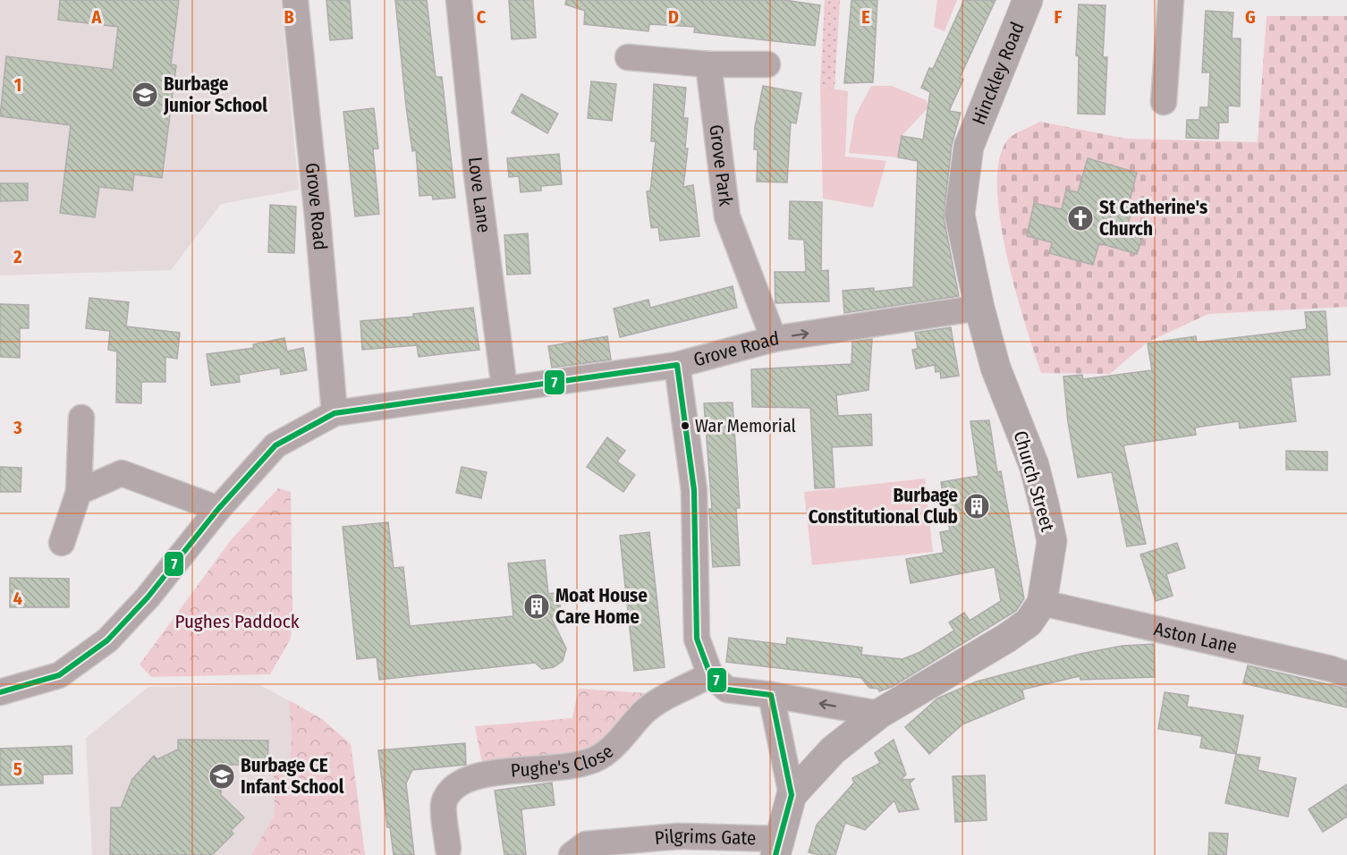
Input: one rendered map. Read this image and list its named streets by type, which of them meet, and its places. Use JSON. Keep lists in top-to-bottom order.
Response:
{
  "streets": {
    "main road": ["Hinckley Road", "Church Street"],
    "street": [
      "Grove Park",
      "Love Lane",
      "Grove Road",
      "Aston Lane",
      "Pughe's Close",
      "Pilgrims Gate"
    ]
  },
  "crossings": [
    ["Hinckley Road", "Church Street"],
    ["Grove Park", "Grove Road"],
    ["Love Lane", "Grove Road"],
    ["Grove Road", "Church Street"],
    ["Church Street", "Aston Lane"],
    ["Church Street", "Pilgrims Gate"]
  ],
  "parks": ["Pughes Paddock"],
  "places": {
    "school or university": ["Burbage Junior School", "Burbage CE Infant School"],
    "church": ["St Catherine's Church"],
    "other": ["War Memorial"],
    "building": ["Burbage Constitutional Club", "Moat House Care Home"]
  },
  "lines": ["transit line 7"],
  "grid": {
    "columns": [
      "A",
      "B",
      "C",
      "D",
      "E",
      "F",
      "G"
    ],
    "rows": [
      "1",
      "2",
      "3",
      "4",
      "5"
    ]
  }
}
